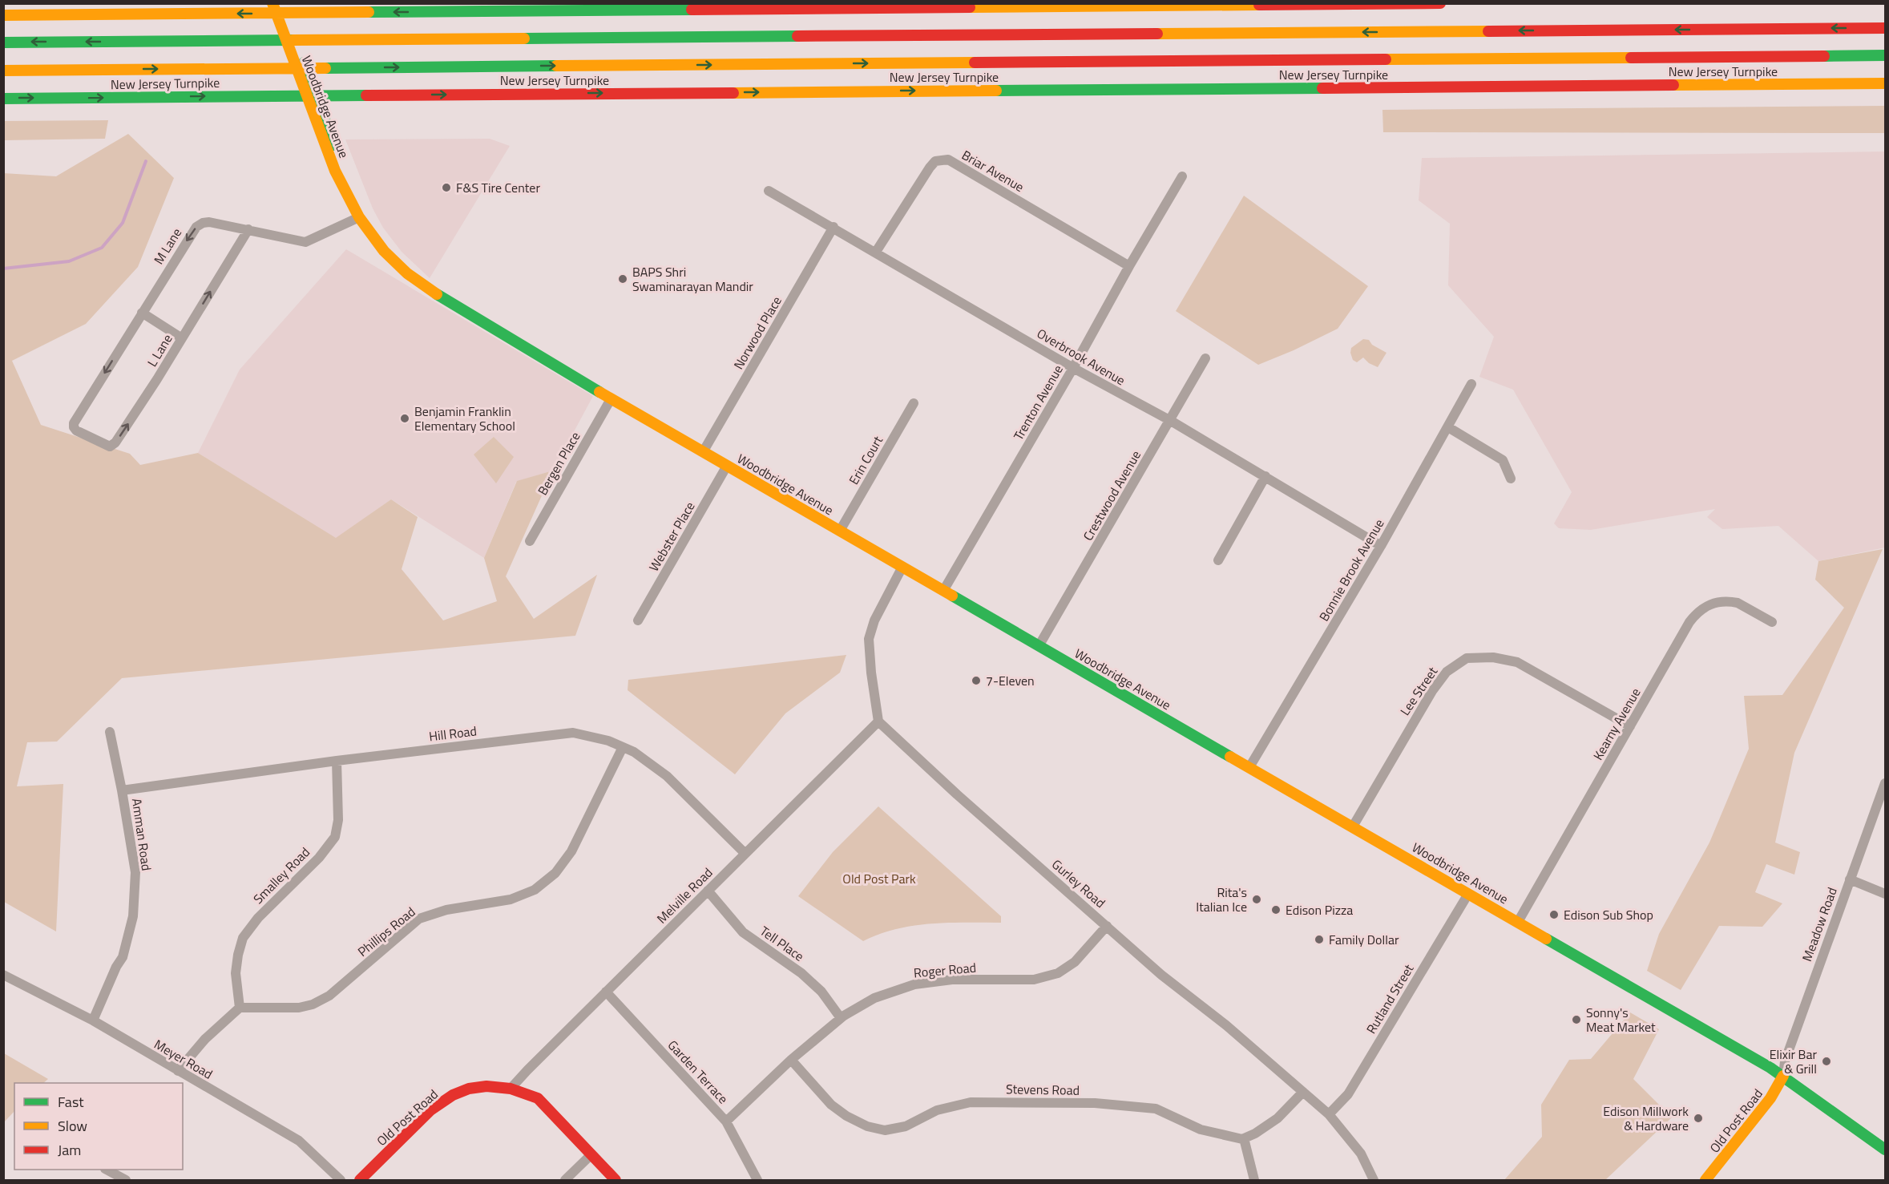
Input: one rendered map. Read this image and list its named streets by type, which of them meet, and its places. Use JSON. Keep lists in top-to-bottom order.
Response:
{
  "streets": {
    "main road": ["New Jersey Turnpike", "Woodbridge Avenue", "Old Post Road"],
    "street": [
      "Briar Avenue",
      "M Lane",
      "Norwood Place",
      "L Lane",
      "Overbrook Avenue",
      "Trenton Avenue",
      "Erin Court",
      "Bergen Place",
      "Crestwood Avenue",
      "Webster Place",
      "Bonnie Brook Avenue",
      "Lee Street",
      "Kearny Avenue",
      "Hill Road",
      "Amman Road",
      "Smalley Road",
      "Gurley Road",
      "Melville Road",
      "Meadow Road",
      "Phillips Road",
      "Tell Place",
      "Roger Road",
      "Rutland Street",
      "Meyer Road",
      "Garden Terrace",
      "Stevens Road"
    ]
  },
  "crossings": [
    ["Woodbridge Avenue", "M Lane"],
    ["Woodbridge Avenue", "Norwood Place"],
    ["Woodbridge Avenue", "Trenton Avenue"],
    ["Woodbridge Avenue", "Erin Court"],
    ["Woodbridge Avenue", "Bergen Place"],
    ["Woodbridge Avenue", "Crestwood Avenue"],
    ["Woodbridge Avenue", "Webster Place"],
    ["Woodbridge Avenue", "Bonnie Brook Avenue"],
    ["Woodbridge Avenue", "Lee Street"],
    ["Woodbridge Avenue", "Kearny Avenue"],
    ["Woodbridge Avenue", "Meadow Road"],
    ["Woodbridge Avenue", "Rutland Street"],
    ["Woodbridge Avenue", "Old Post Road"],
    ["Briar Avenue", "Overbrook Avenue"],
    ["Briar Avenue", "Trenton Avenue"],
    ["M Lane", "L Lane"],
    ["Norwood Place", "Overbrook Avenue"],
    ["Overbrook Avenue", "Trenton Avenue"],
    ["Overbrook Avenue", "Crestwood Avenue"],
    ["Overbrook Avenue", "Bonnie Brook Avenue"],
    ["Lee Street", "Kearny Avenue"],
    ["Hill Road", "Amman Road"],
    ["Hill Road", "Smalley Road"],
    ["Hill Road", "Melville Road"],
    ["Hill Road", "Phillips Road"],
    ["Amman Road", "Meyer Road"],
    ["Smalley Road", "Phillips Road"],
    ["Gurley Road", "Melville Road"],
    ["Gurley Road", "Roger Road"],
    ["Gurley Road", "Rutland Street"],
    ["Melville Road", "Tell Place"],
    ["Melville Road", "Garden Terrace"],
    ["Melville Road", "Old Post Road"],
    ["Meadow Road", "Old Post Road"],
    ["Tell Place", "Roger Road"],
    ["Roger Road", "Garden Terrace"],
    ["Roger Road", "Stevens Road"]
  ],
  "one_way": ["M Lane", "L Lane"],
  "parks": ["Old Post Park"],
  "places": [
    "F&S Tire Center",
    "BAPS Shri Swaminarayan Mandir",
    "Benjamin Franklin Elementary School",
    "7-Eleven",
    "Rita's Italian Ice",
    "Edison Pizza",
    "Edison Sub Shop",
    "Family Dollar",
    "Sonny's Meat Market",
    "Elixir Bar & Grill",
    "Edison Millwork & Hardware"
  ],
  "legend": ["Fast", "Slow", "Jam"]
}
